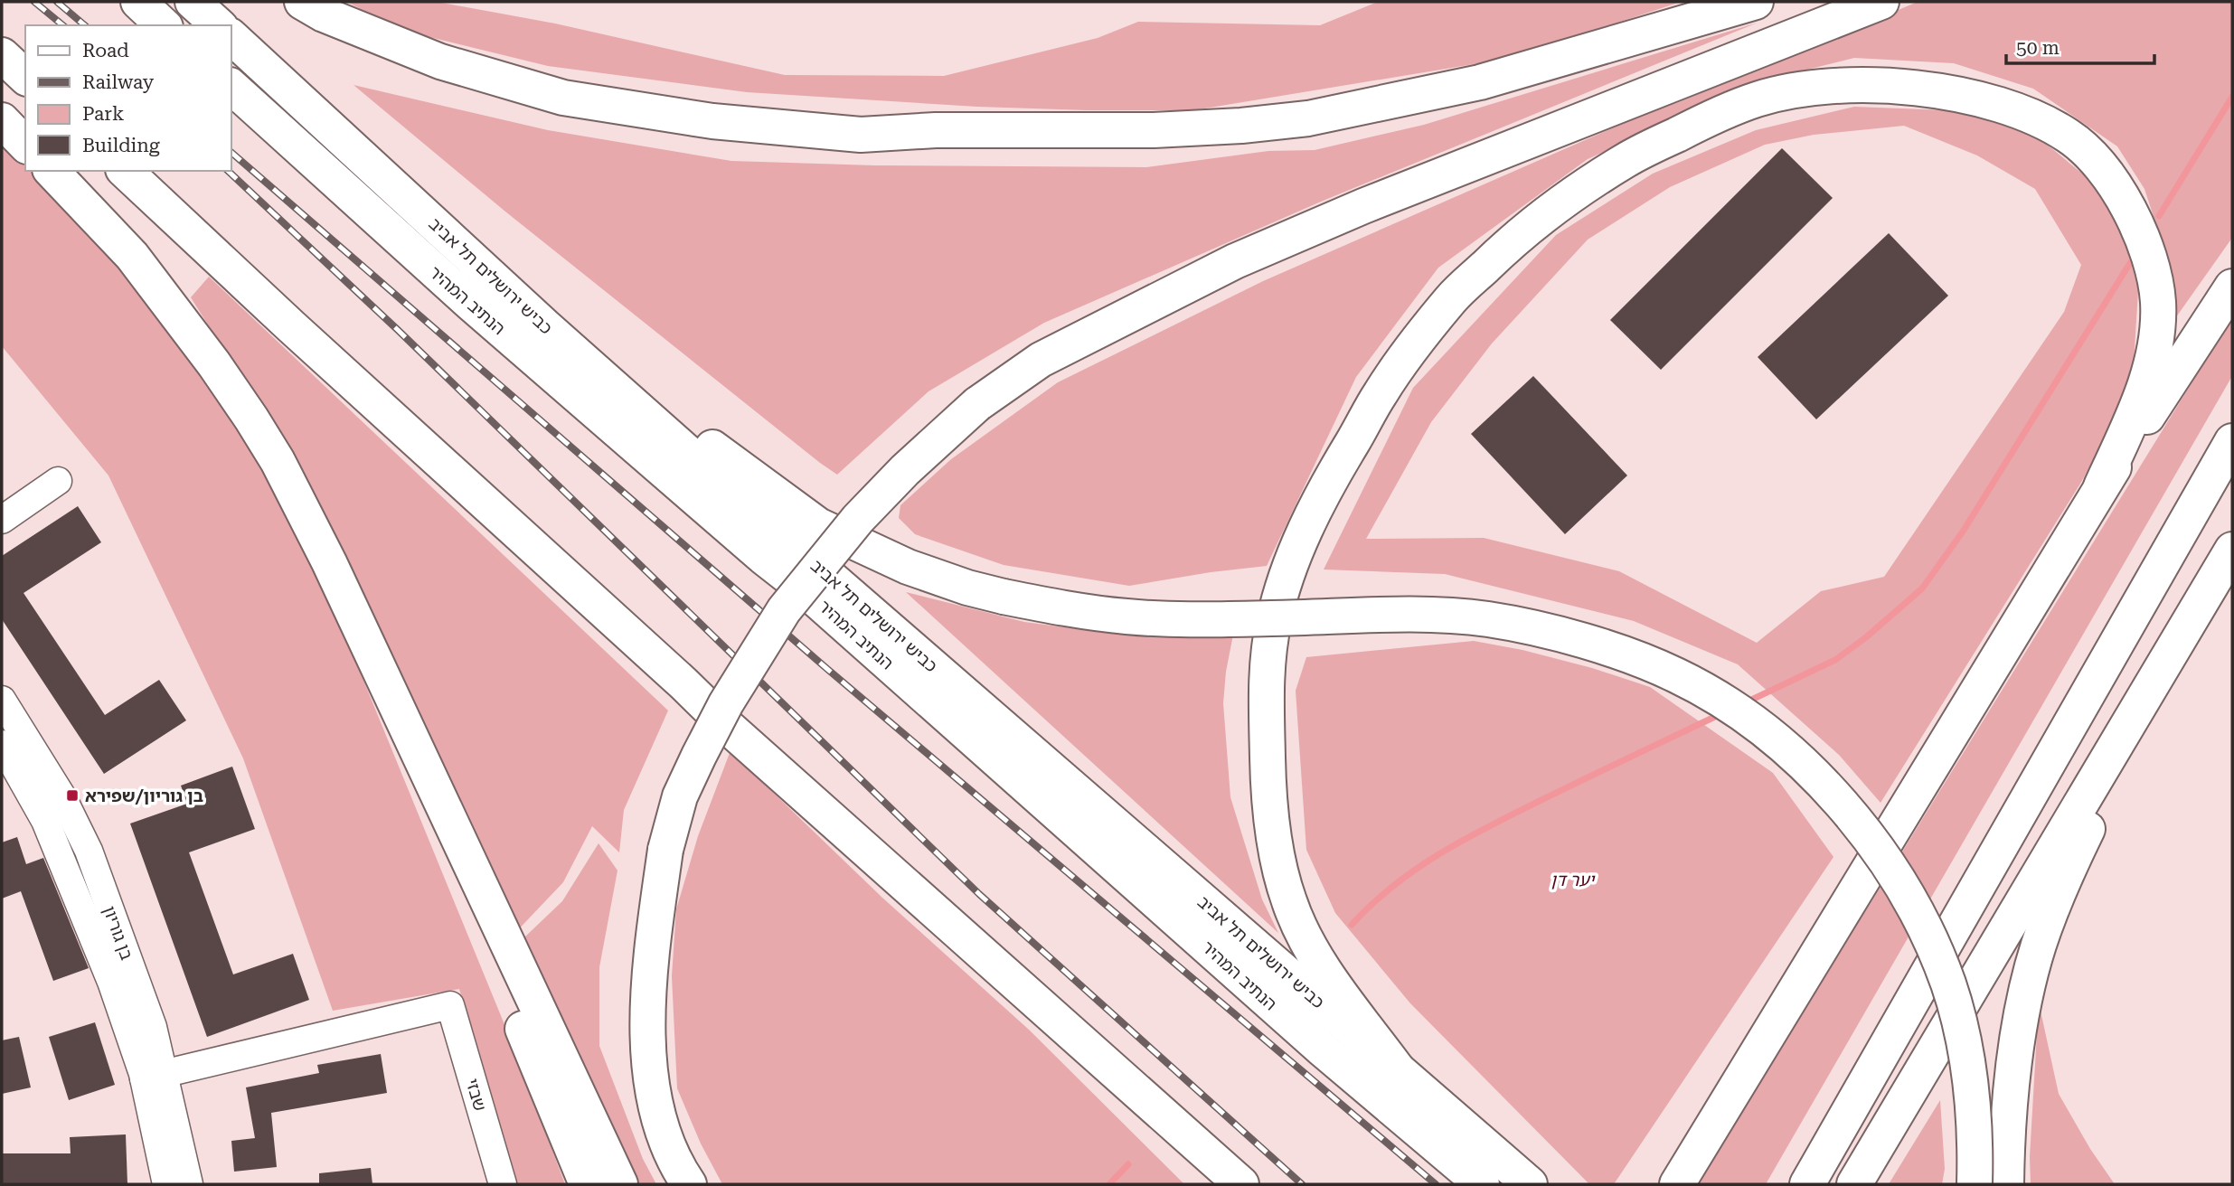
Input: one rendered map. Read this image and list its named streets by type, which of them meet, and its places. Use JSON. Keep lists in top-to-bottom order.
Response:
{
  "streets": {
    "highway": ["כביש ירושלים תל אביב", "הנתיב המהיר"],
    "street": ["בן גוריון", "שבזי"]
  },
  "crossings": [
    ["בן גוריון", "שבזי"]
  ],
  "parks": ["יער דן"],
  "places": {
    "transit": ["בן גוריון/שפירא"]
  },
  "legend": [
    "Road",
    "Railway",
    "Park",
    "Building"
  ],
  "scale_bar": "50 m"
}
